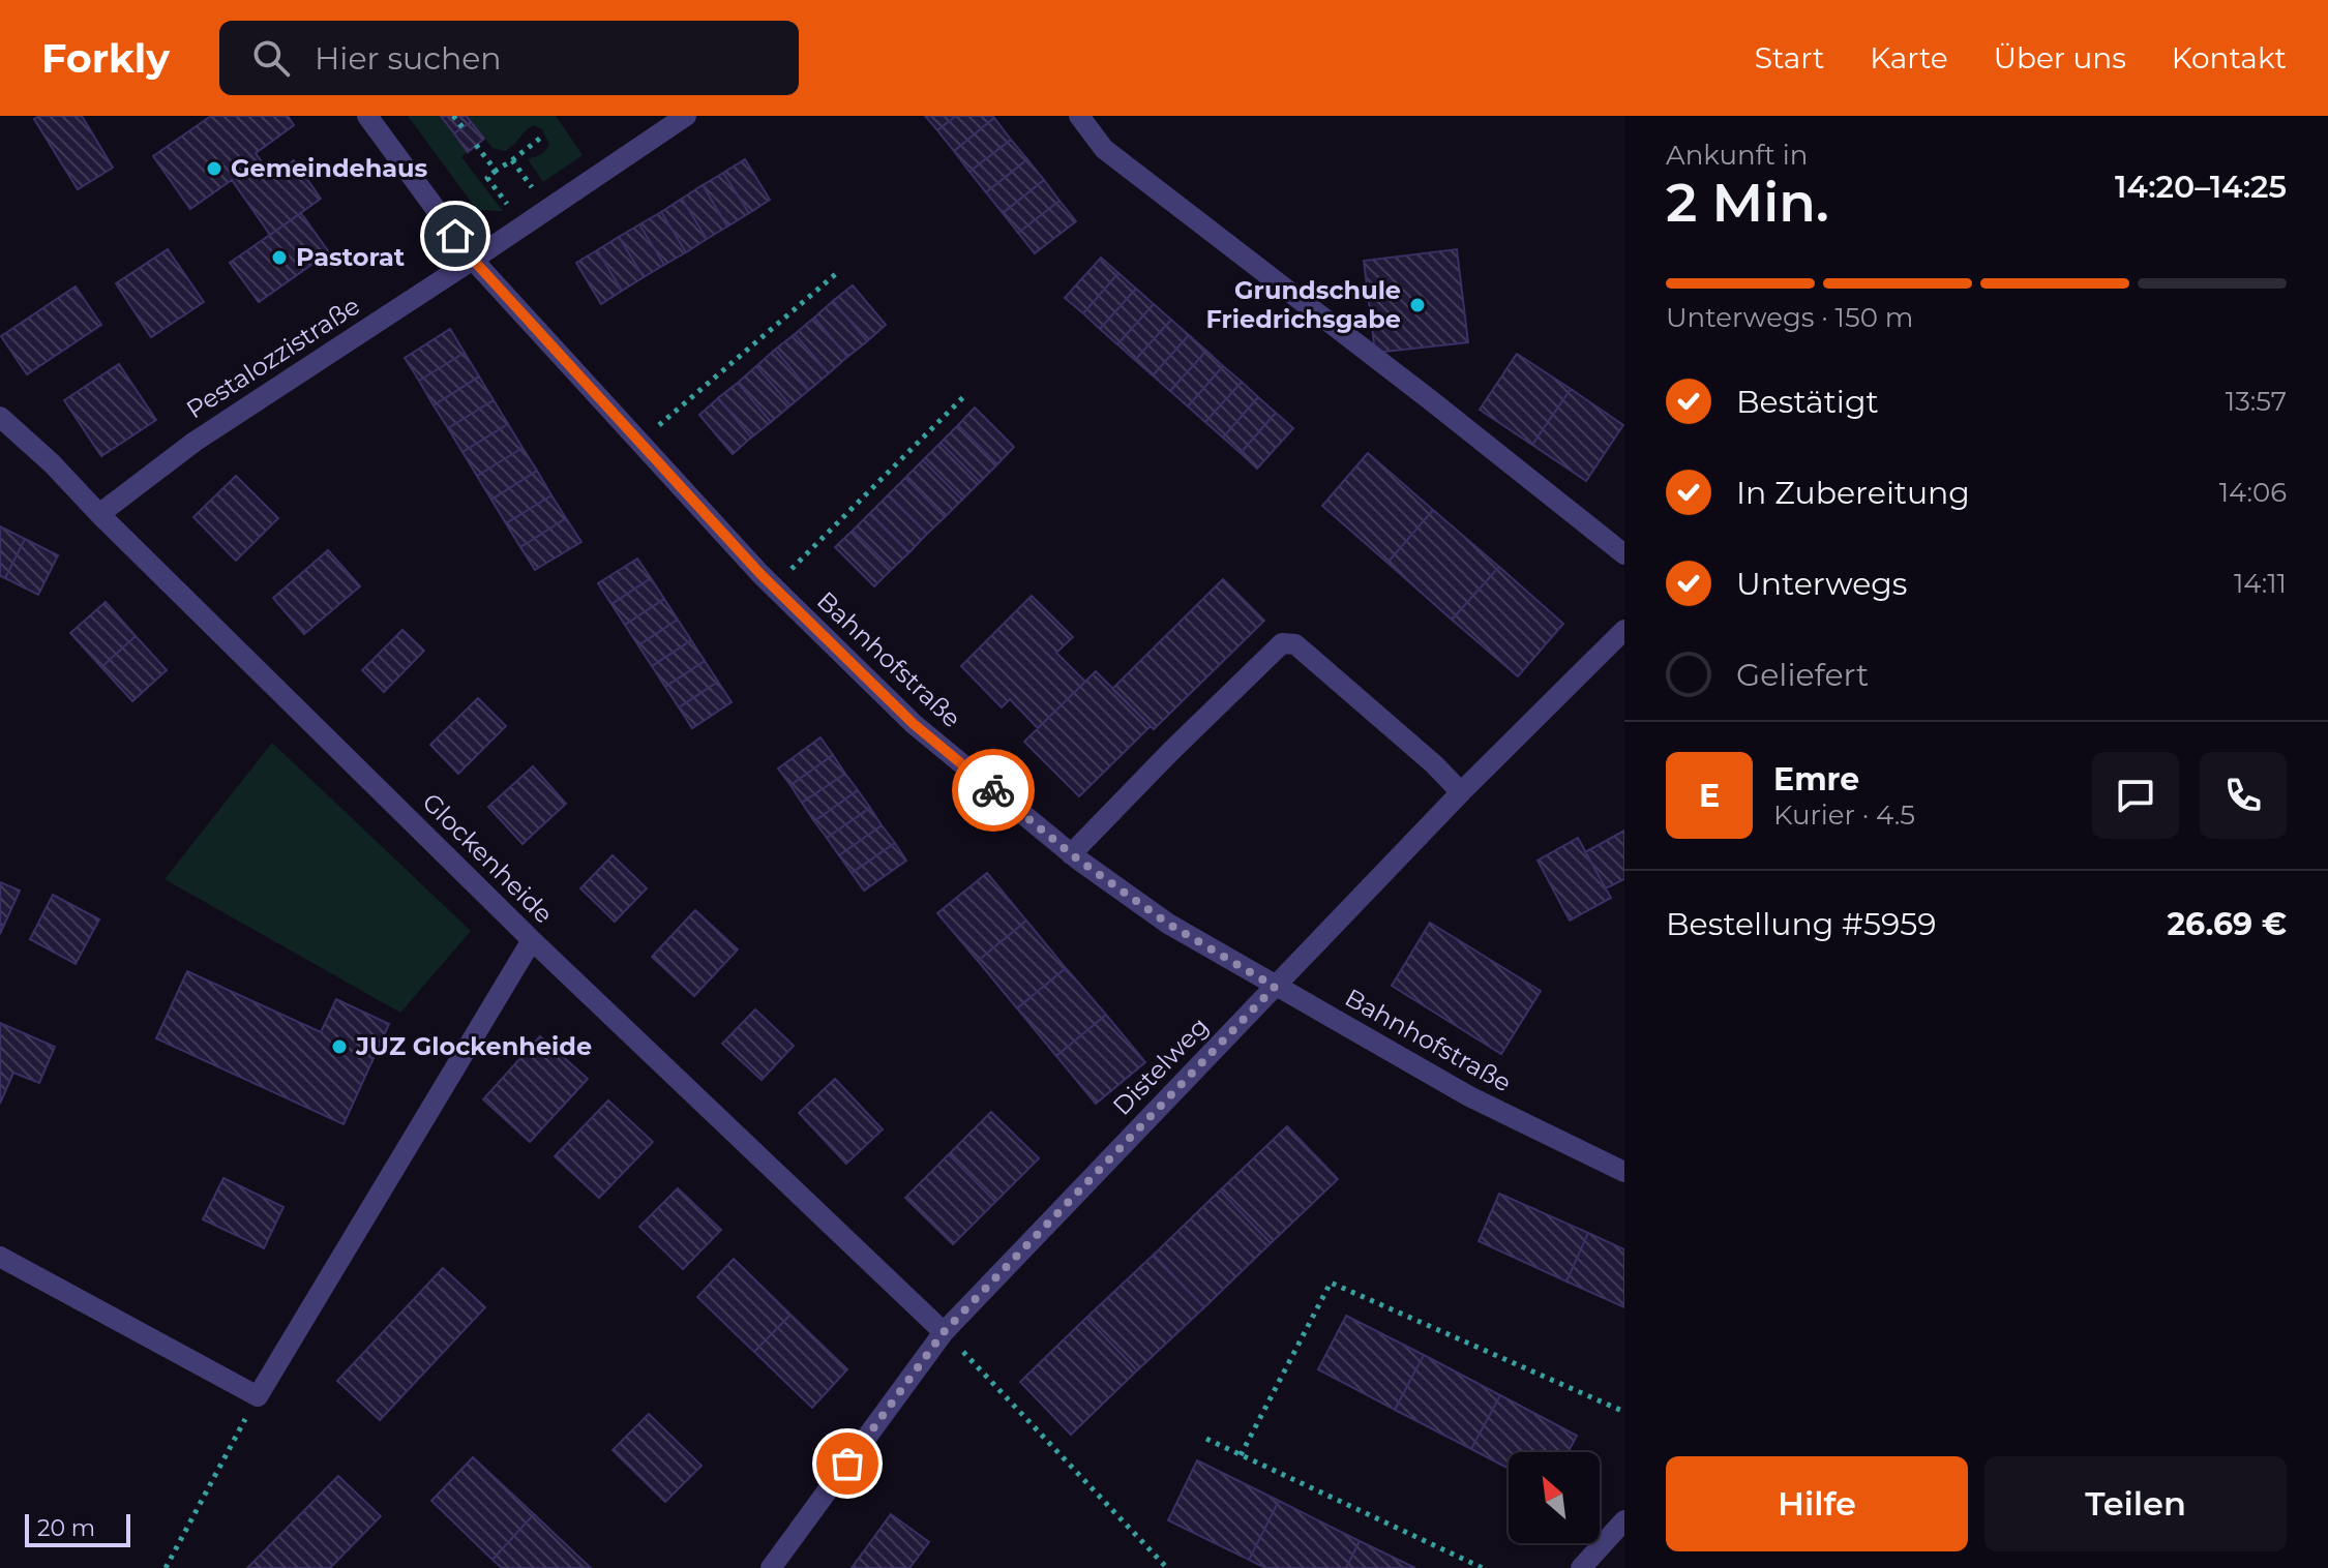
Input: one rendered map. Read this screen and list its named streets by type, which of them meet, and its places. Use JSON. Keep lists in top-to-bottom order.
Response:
{
  "streets": {
    "street": [
      "Pestalozzistraße",
      "Bahnhofstraße",
      "Glockenheide",
      "Distelweg"
    ]
  },
  "crossings": [
    ["Pestalozzistraße", "Bahnhofstraße"],
    ["Pestalozzistraße", "Glockenheide"],
    ["Bahnhofstraße", "Distelweg"],
    ["Glockenheide", "Distelweg"]
  ],
  "places": [
    "Gemeindehaus",
    "Pastorat",
    "Grundschule Friedrichsgabe",
    "JUZ Glockenheide"
  ],
  "scale_bar": "20 m",
  "north": "top left",
  "page": {
    "header": "Forkly",
    "search": "Hier suchen",
    "nav": [
      "Start",
      "Karte",
      "Über uns",
      "Kontakt"
    ],
    "heading": ["2 Min.", "Ankunft in", "14:20–14:25"],
    "panel": [
      "Emre",
      "Kurier · 4.5",
      "Bestellung #5959",
      "26.69 €"
    ],
    "bar": "Unterwegs · 150 m",
    "list": [
      ["Bestätigt", "13:57"],
      ["In Zubereitung", "14:06"],
      ["Unterwegs", "14:11"],
      "Geliefert"
    ],
    "round": "E",
    "buttons": ["Hilfe", "Teilen"],
    "scale": "20 m"
  }
}
